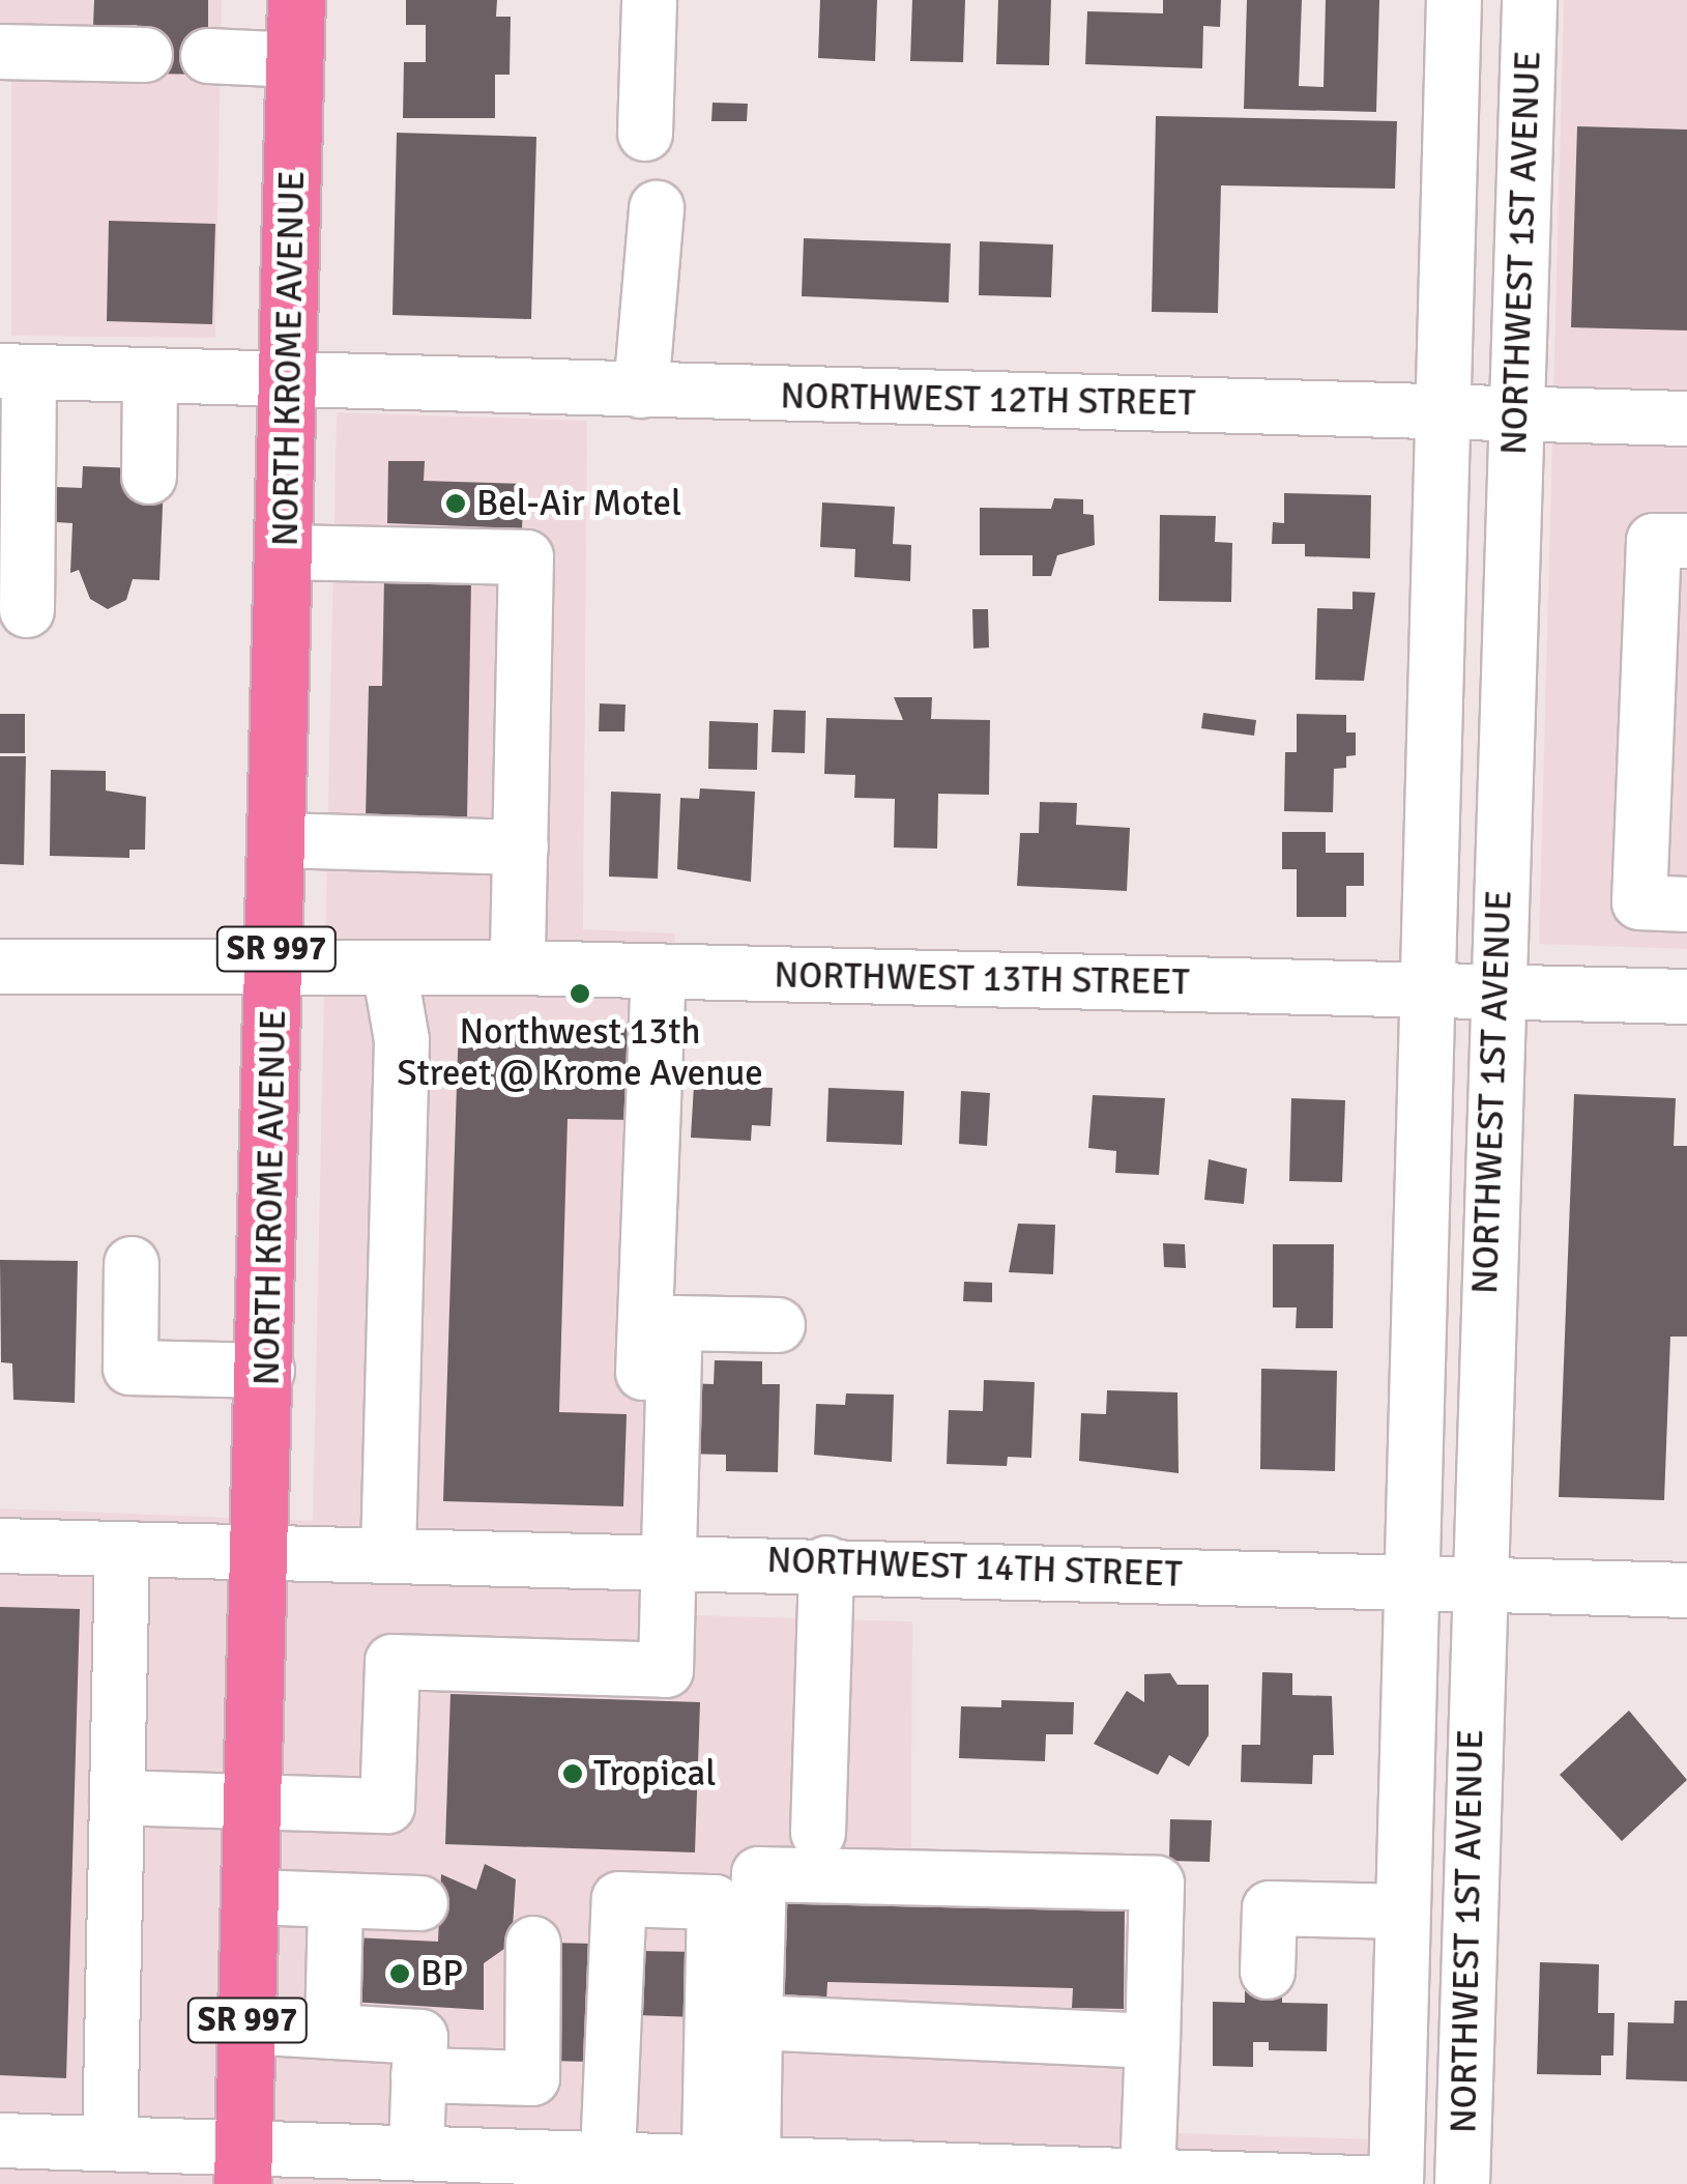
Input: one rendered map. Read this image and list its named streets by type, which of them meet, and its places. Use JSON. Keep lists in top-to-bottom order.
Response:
{
  "streets": {
    "highway": ["NORTH KROME AVENUE", "SR 997"],
    "street": [
      "NORTHWEST 1ST AVENUE",
      "NORTHWEST 12TH STREET",
      "NORTHWEST 13TH STREET",
      "NORTHWEST 14TH STREET"
    ]
  },
  "crossings": [
    ["NORTHWEST 1ST AVENUE", "NORTHWEST 12TH STREET"],
    ["NORTHWEST 1ST AVENUE", "NORTHWEST 13TH STREET"],
    ["NORTHWEST 1ST AVENUE", "NORTHWEST 14TH STREET"],
    ["NORTH KROME AVENUE", "NORTHWEST 12TH STREET"],
    ["NORTH KROME AVENUE", "SR 997"],
    ["NORTH KROME AVENUE", "NORTHWEST 13TH STREET"],
    ["NORTH KROME AVENUE", "NORTHWEST 14TH STREET"]
  ],
  "places": [
    "Bel-Air Motel",
    "Northwest 13th Street @ Krome Avenue",
    "Tropical",
    "BP"
  ]
}
